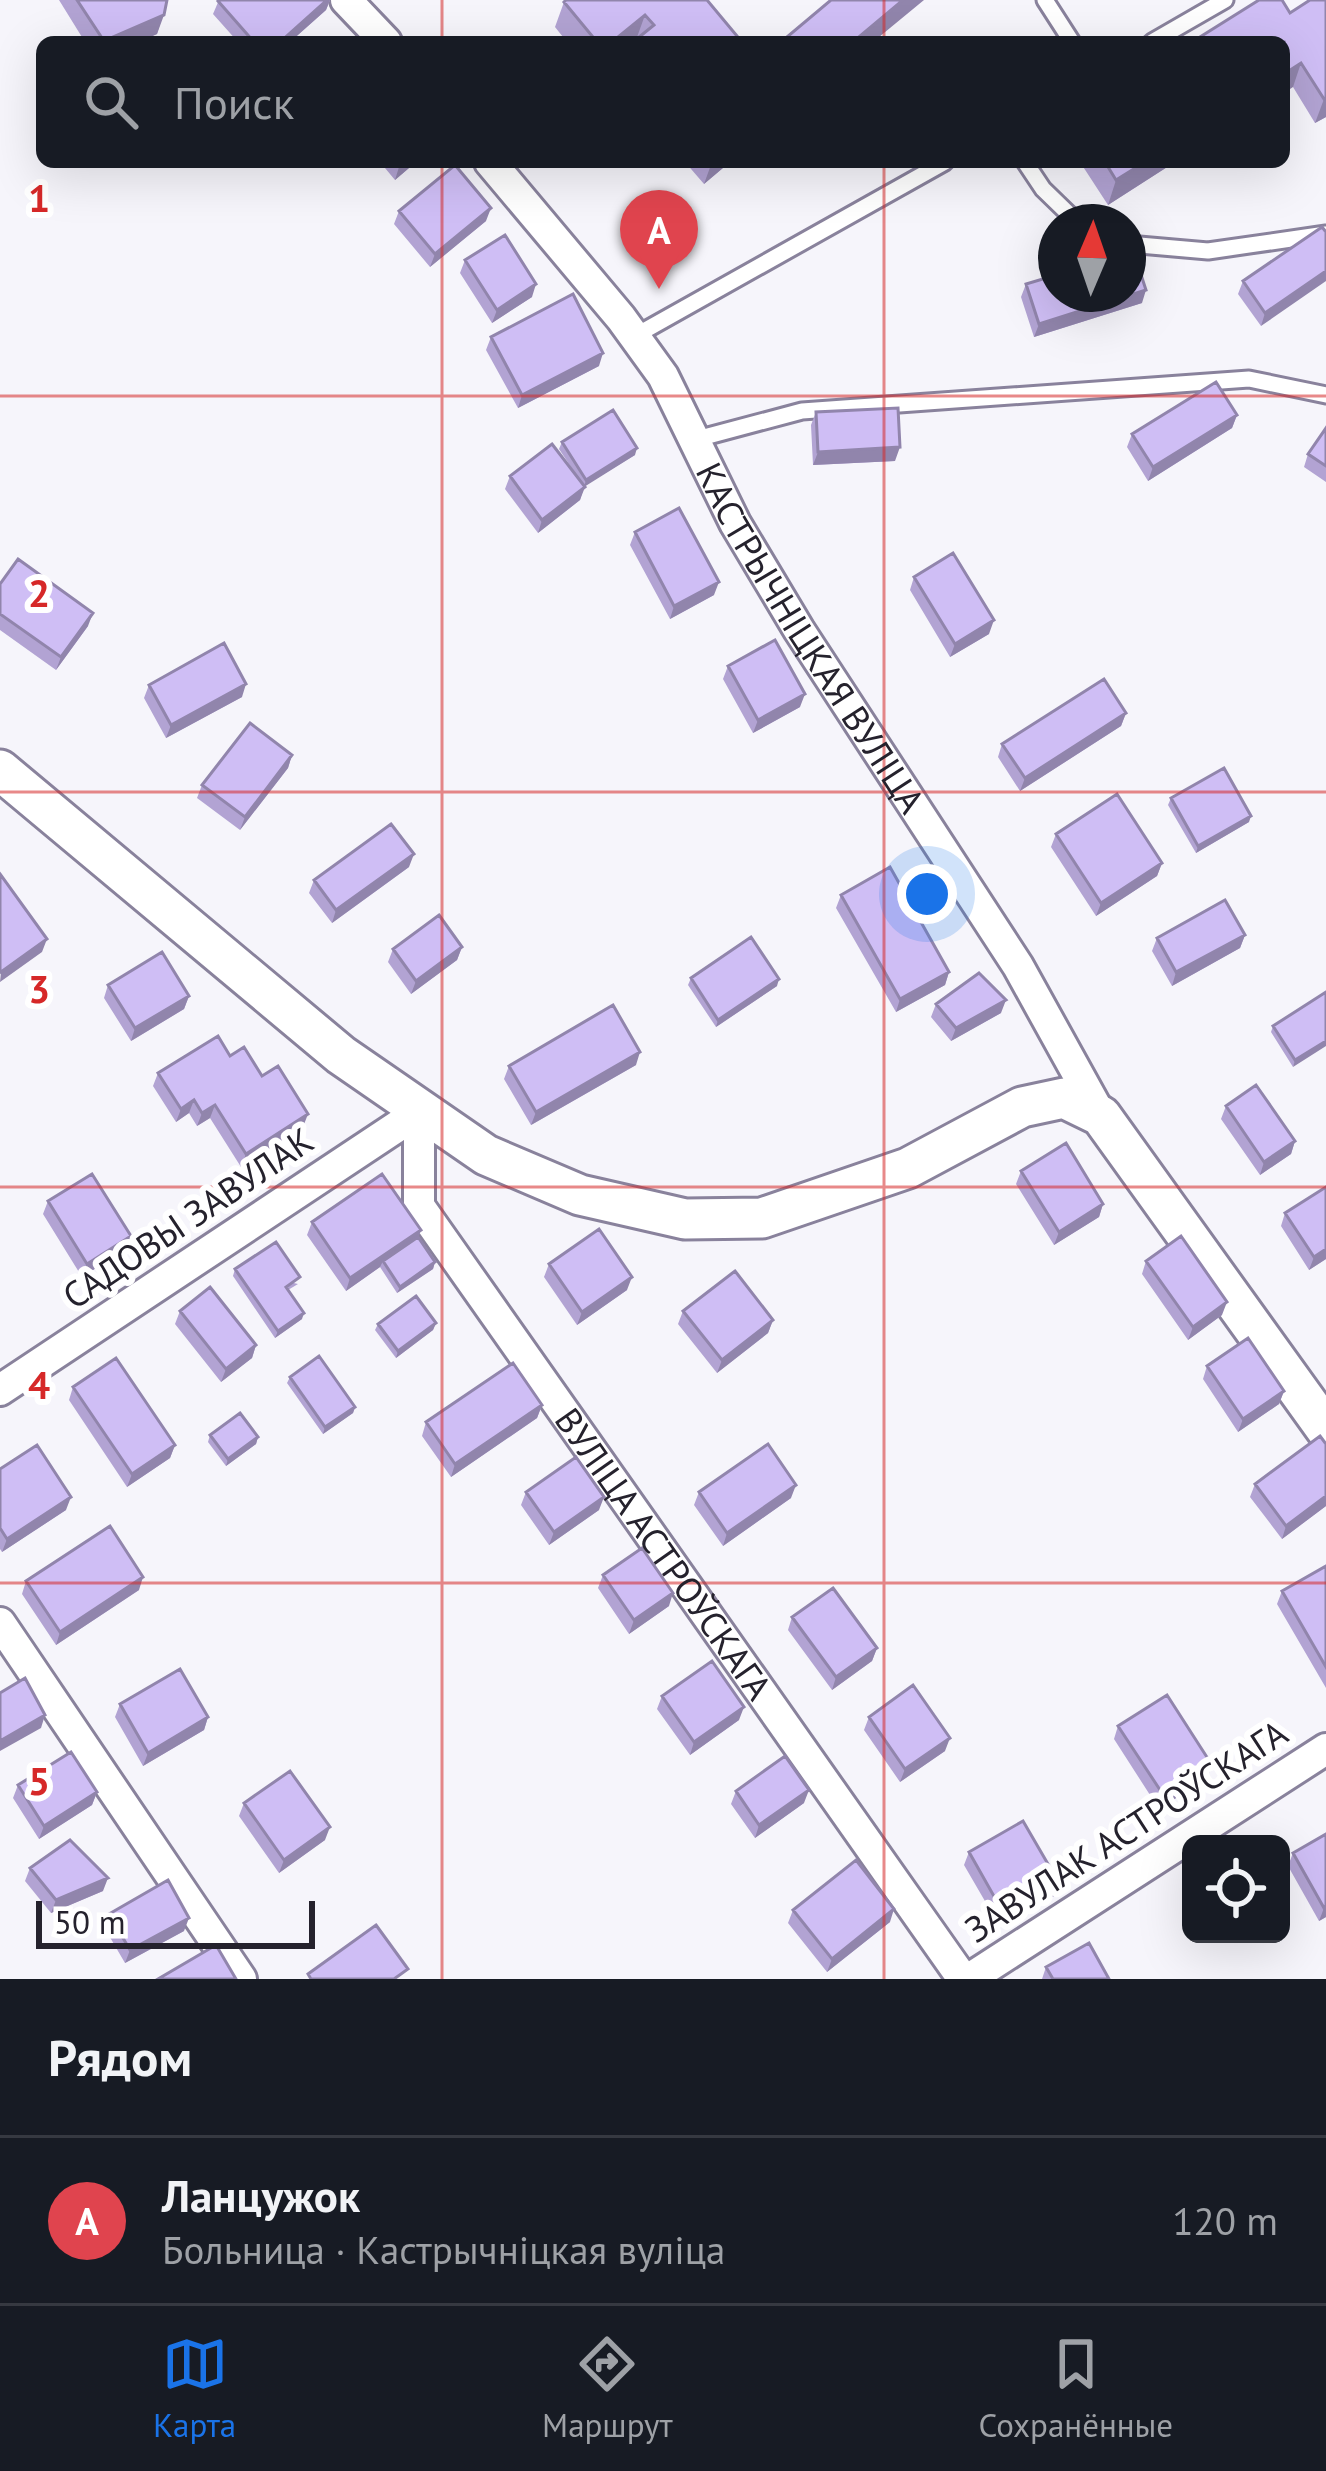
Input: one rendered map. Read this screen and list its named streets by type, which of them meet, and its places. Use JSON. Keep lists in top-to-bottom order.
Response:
{
  "streets": {
    "street": [
      "КАСТРЫЧНІЦКАЯ ВУЛІЦА",
      "САДОВЫ ЗАВУЛАК",
      "ВУЛІЦА АСТРОЎСКАГА",
      "ЗАВУЛАК АСТРОЎСКАГА"
    ]
  },
  "crossings": [
    ["САДОВЫ ЗАВУЛАК", "ВУЛІЦА АСТРОЎСКАГА"],
    ["ВУЛІЦА АСТРОЎСКАГА", "ЗАВУЛАК АСТРОЎСКАГА"]
  ],
  "scale_bar": "50 m",
  "north": "top",
  "page": {
    "search": "Поиск",
    "pins": "A",
    "scale": "50 m",
    "heading": "Рядом",
    "list": [
      {
        "mark": "A",
        "name": "Ланцужок",
        "note": "Больница · Кастрычніцкая вуліца",
        "value": "120 m"
      }
    ],
    "nav": ["Карта", "Маршрут", "Сохранённые"]
  },
  "grid": {
    "rows": [
      "1",
      "2",
      "3",
      "4",
      "5"
    ]
  }
}
